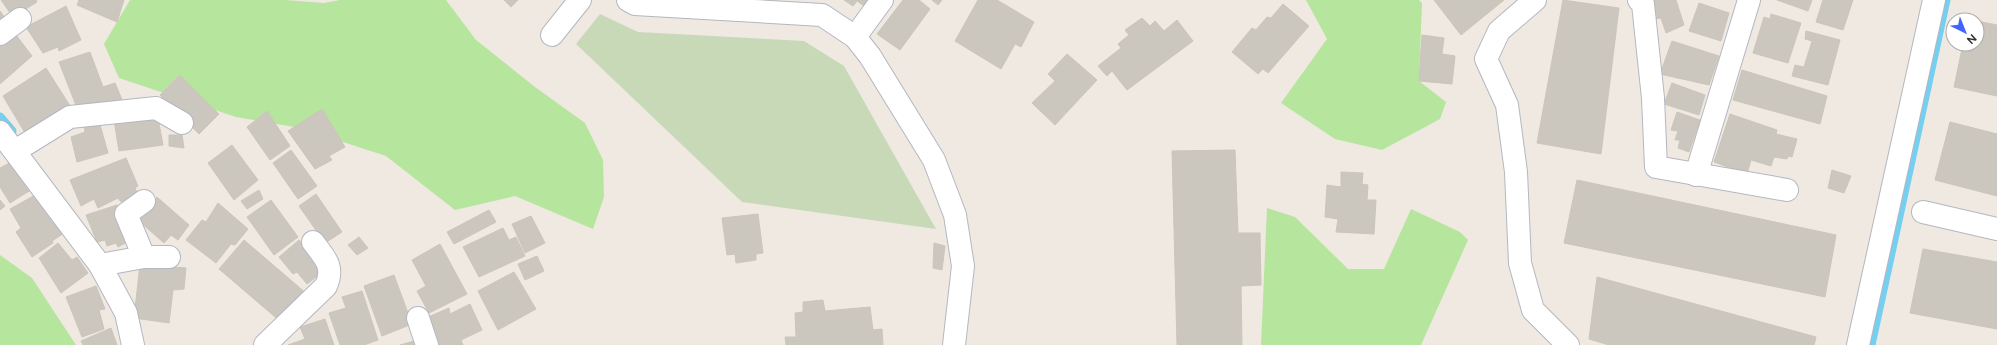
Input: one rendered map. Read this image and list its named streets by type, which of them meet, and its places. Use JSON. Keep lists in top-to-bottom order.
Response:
{
  "north": "bottom right"
}
